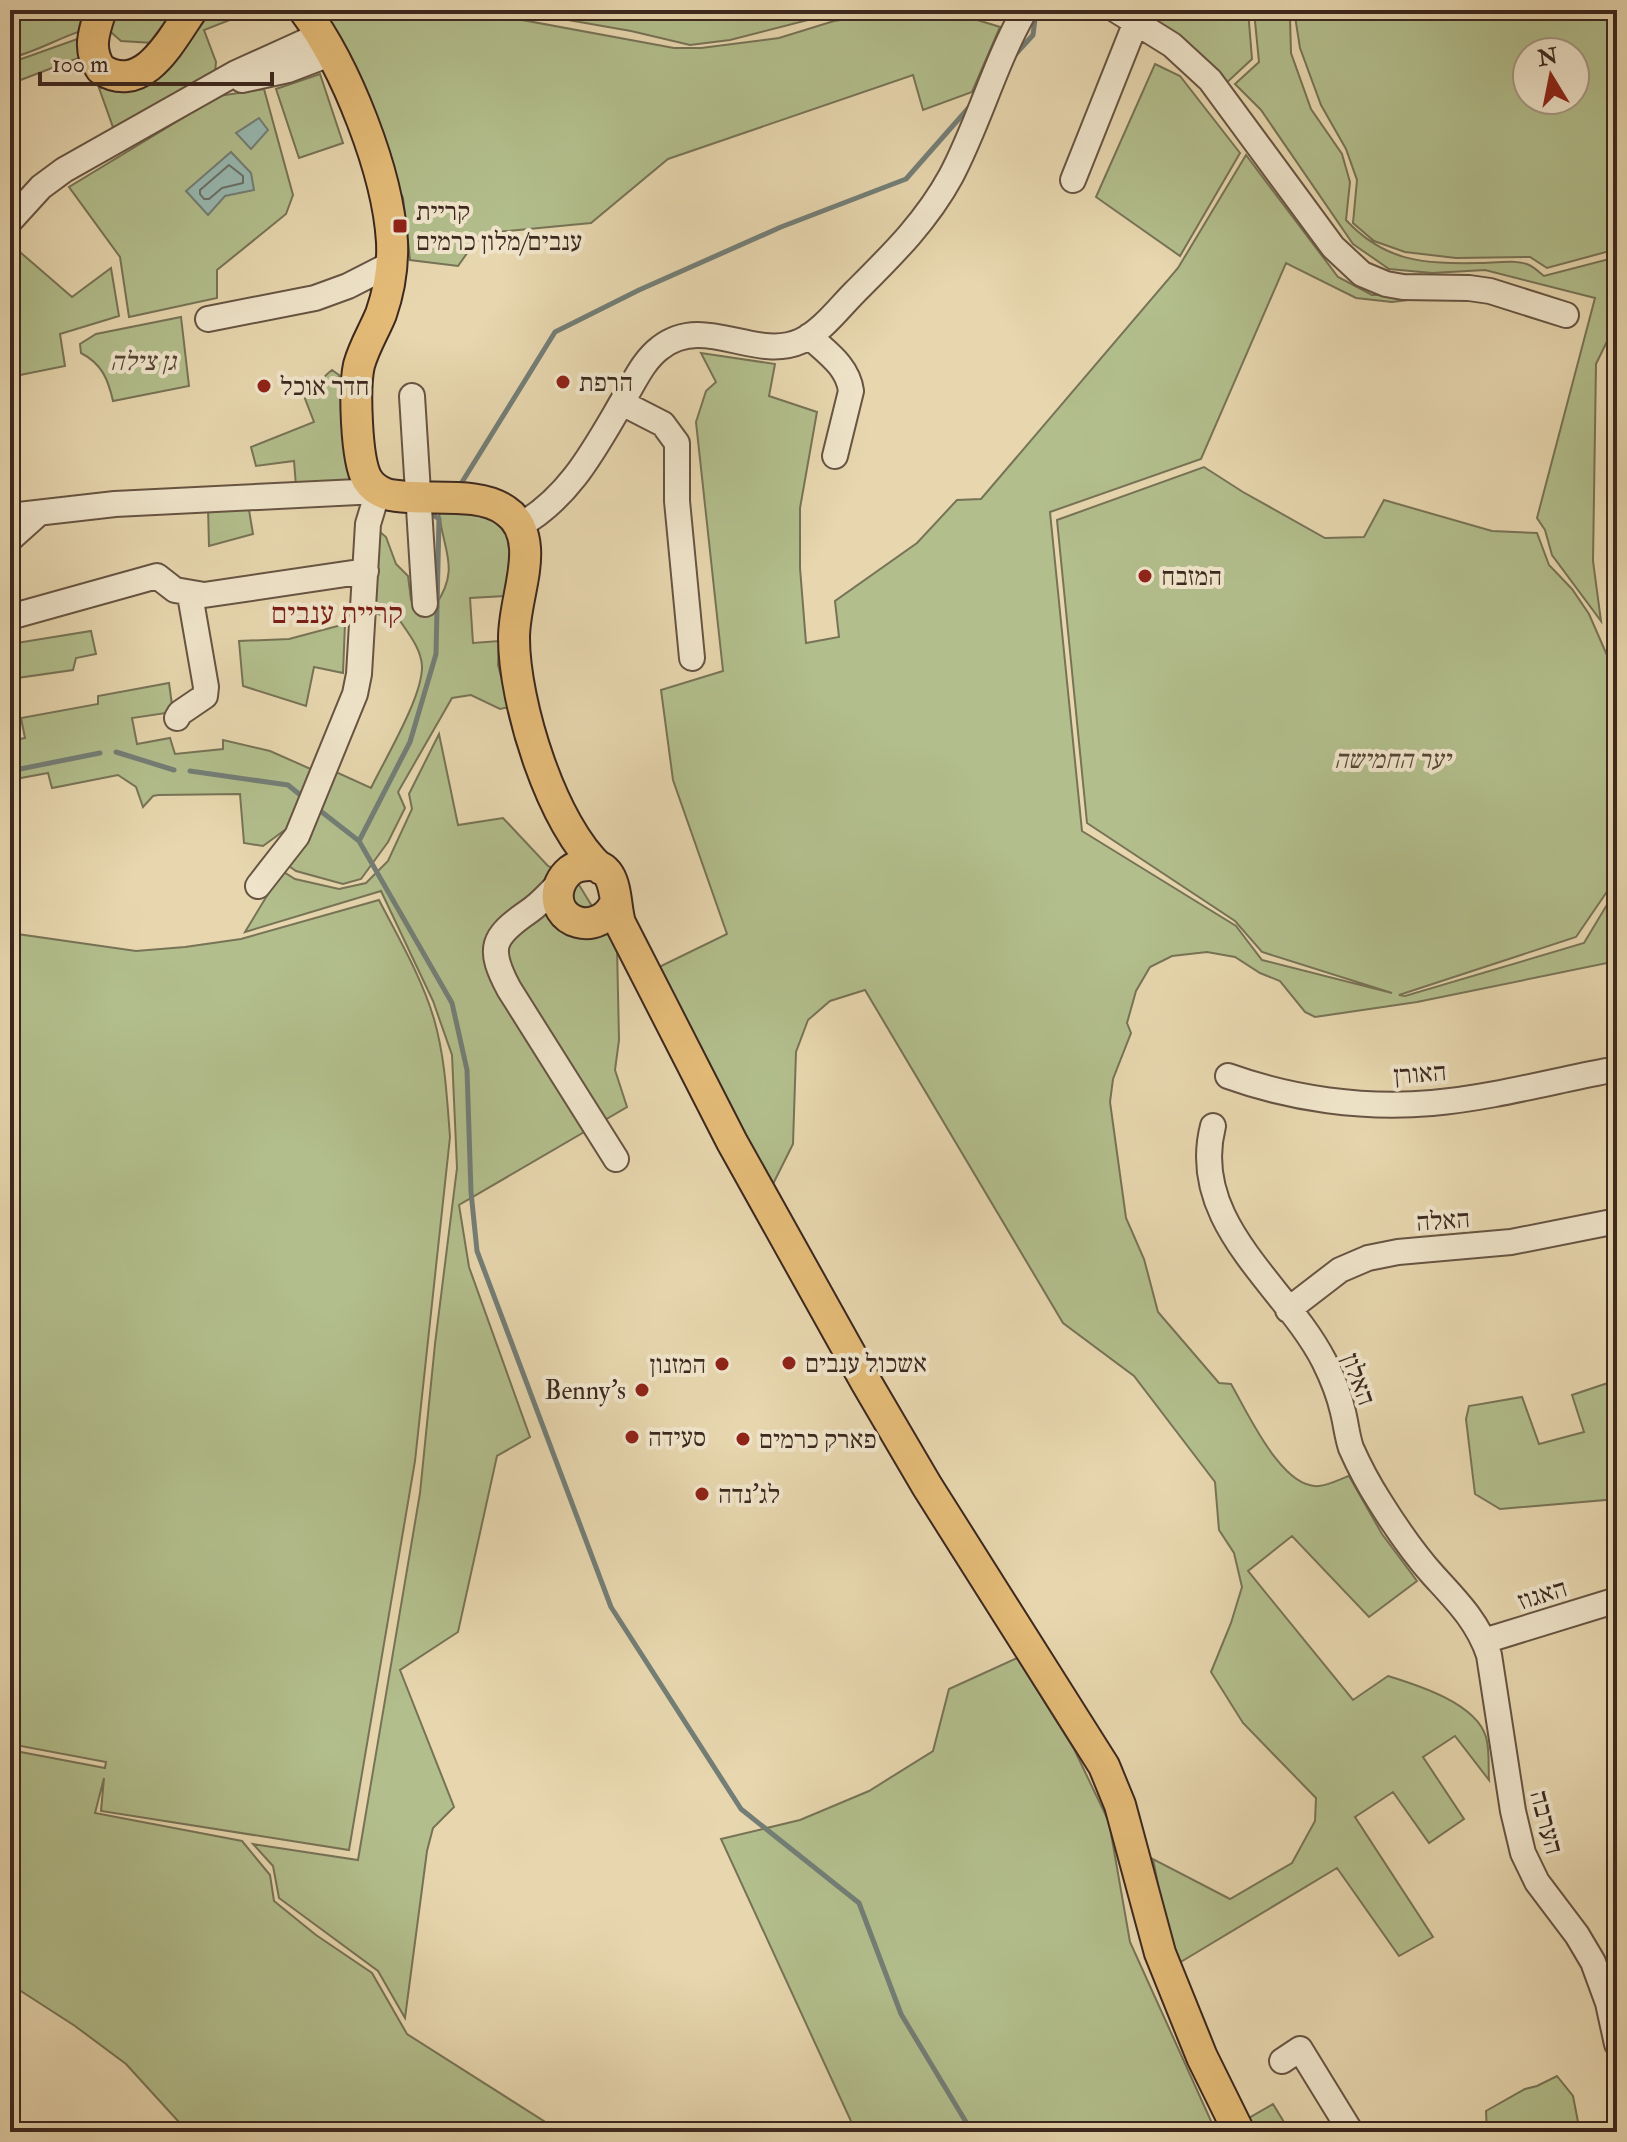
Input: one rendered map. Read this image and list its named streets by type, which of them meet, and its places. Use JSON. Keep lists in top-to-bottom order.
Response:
{
  "streets": {
    "street": [
      "האורן",
      "האלה",
      "האלון",
      "האגוז",
      "הערבה"
    ]
  },
  "crossings": [
    ["האלה", "האלון"],
    ["האלון", "האגוז"],
    ["האלון", "הערבה"],
    ["האגוז", "הערבה"]
  ],
  "districts": ["קריית ענבים"],
  "parks": ["גן צילה", "יער החמישה"],
  "places": {
    "transit": ["קריית ענבים/מלון כרמים"],
    "other": [
      "הרפת",
      "חדר אוכל",
      "המזבח",
      "אשכול ענבים",
      "המזנון",
      "Benny's",
      "סעידה",
      "פארק כרמים",
      "לג'נדה"
    ]
  },
  "scale_bar": "100 m",
  "north": "top"
}
